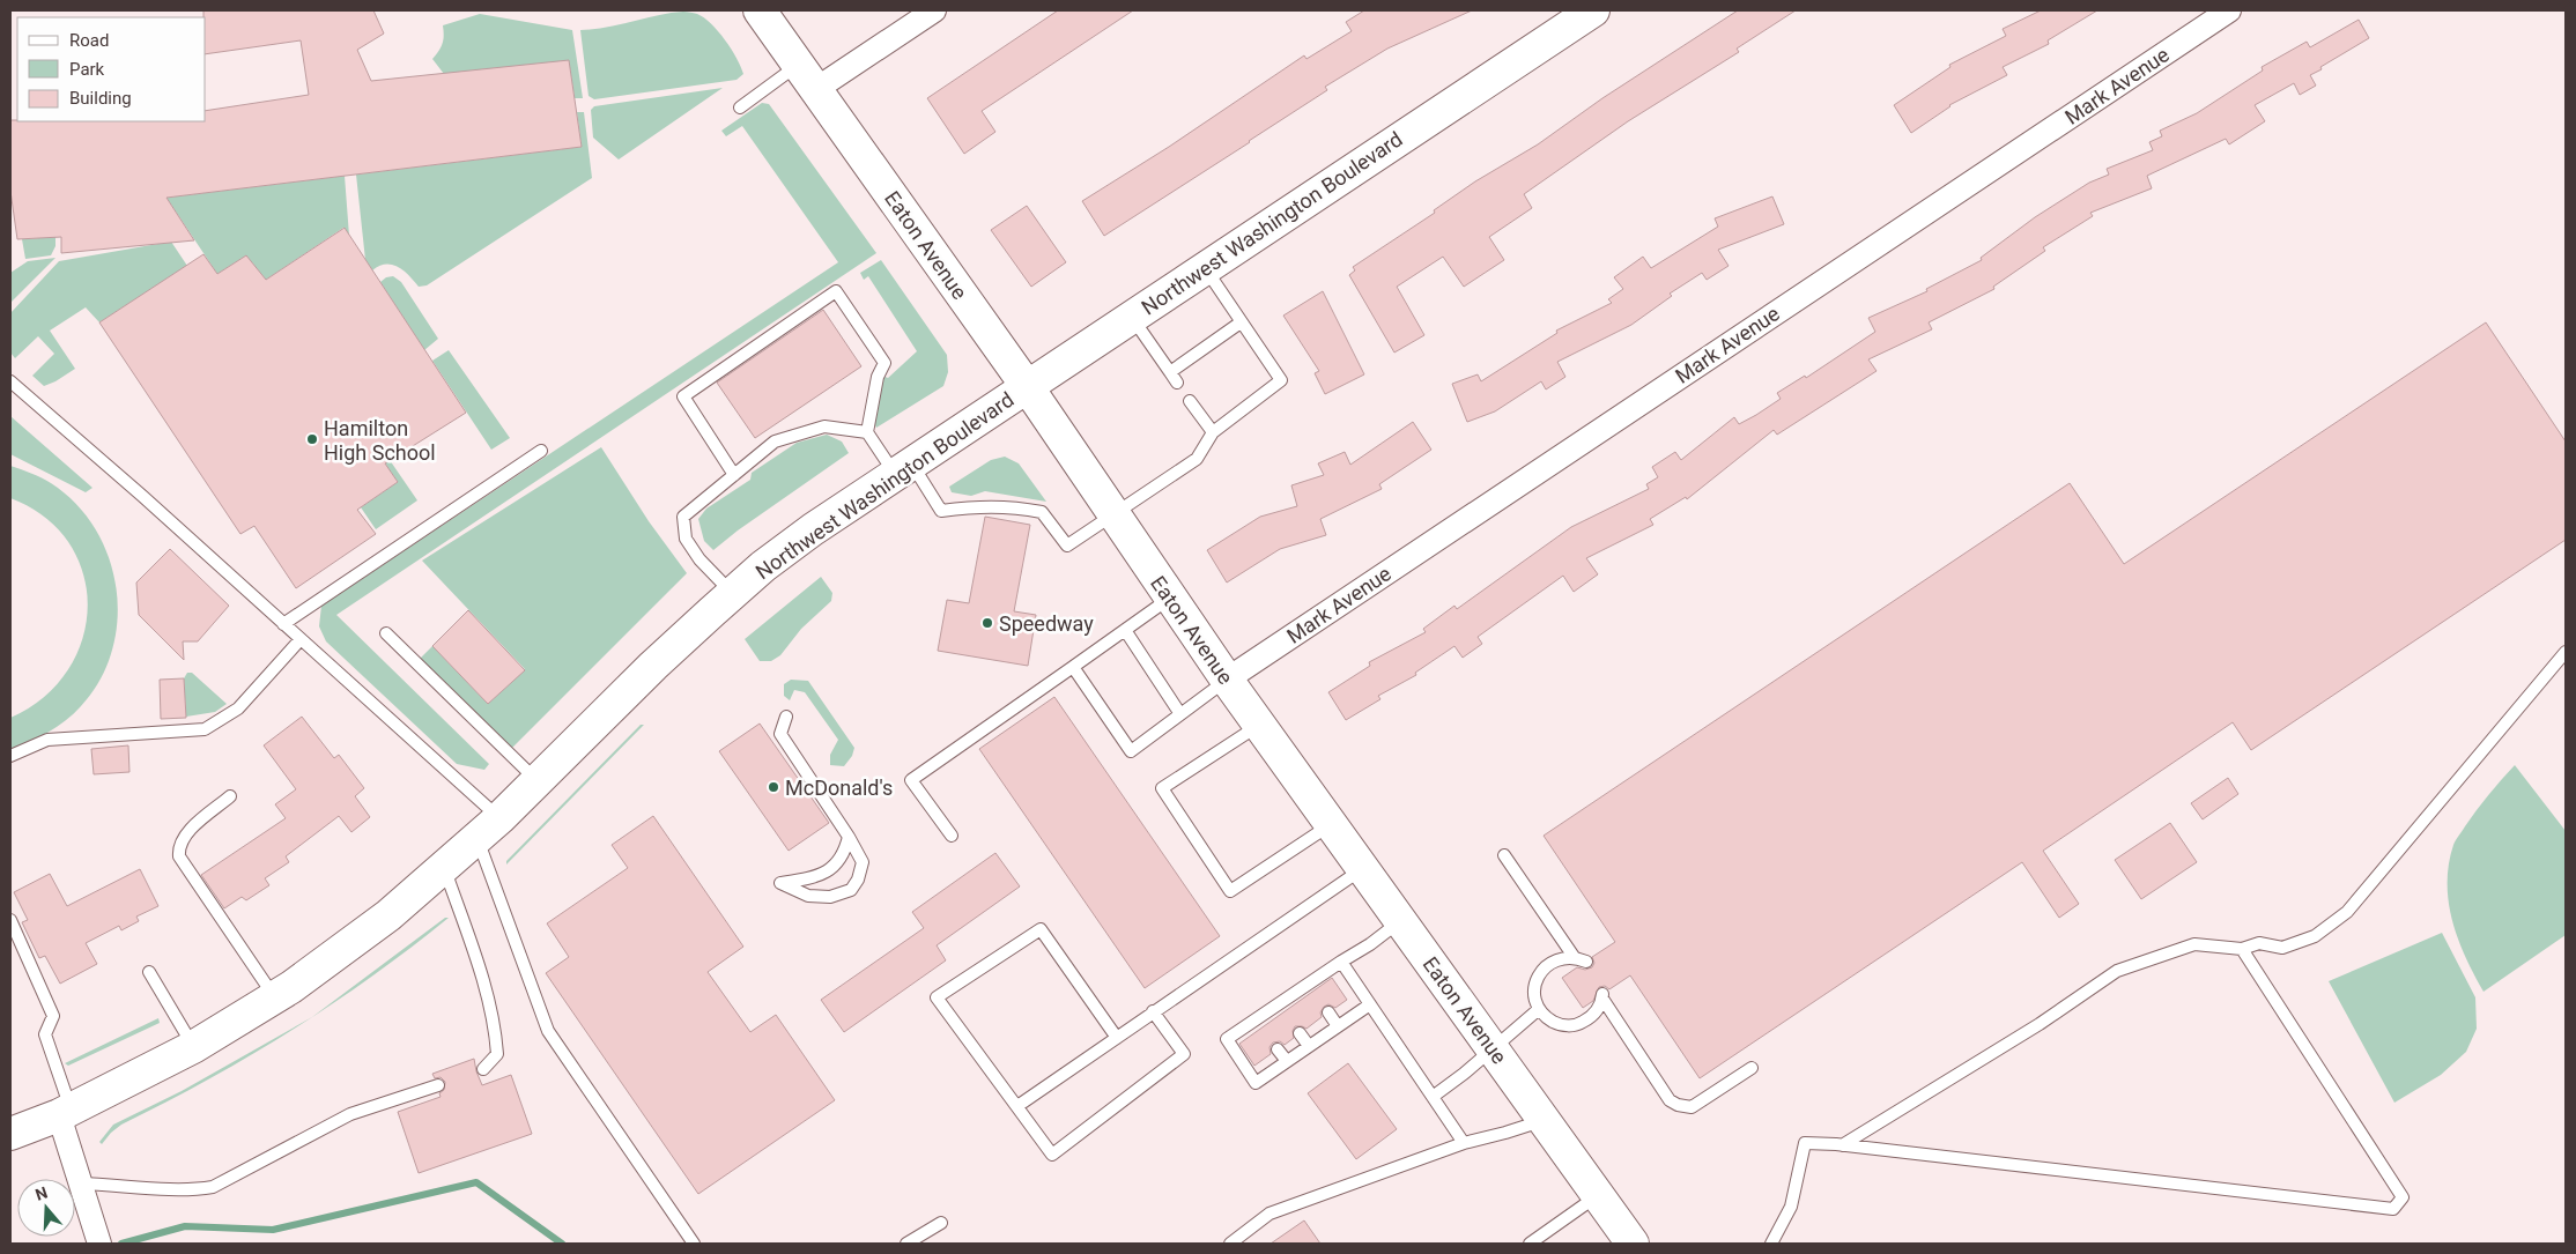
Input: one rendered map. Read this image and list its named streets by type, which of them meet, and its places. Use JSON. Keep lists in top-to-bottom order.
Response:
{
  "streets": {
    "main road": ["Northwest Washington Boulevard", "Eaton Avenue"],
    "street": ["Mark Avenue"]
  },
  "crossings": [
    ["Mark Avenue", "Eaton Avenue"],
    ["Northwest Washington Boulevard", "Eaton Avenue"]
  ],
  "places": ["Hamilton High School", "Speedway", "McDonald's"],
  "legend": ["Road", "Park", "Building"],
  "north": "top"
}
